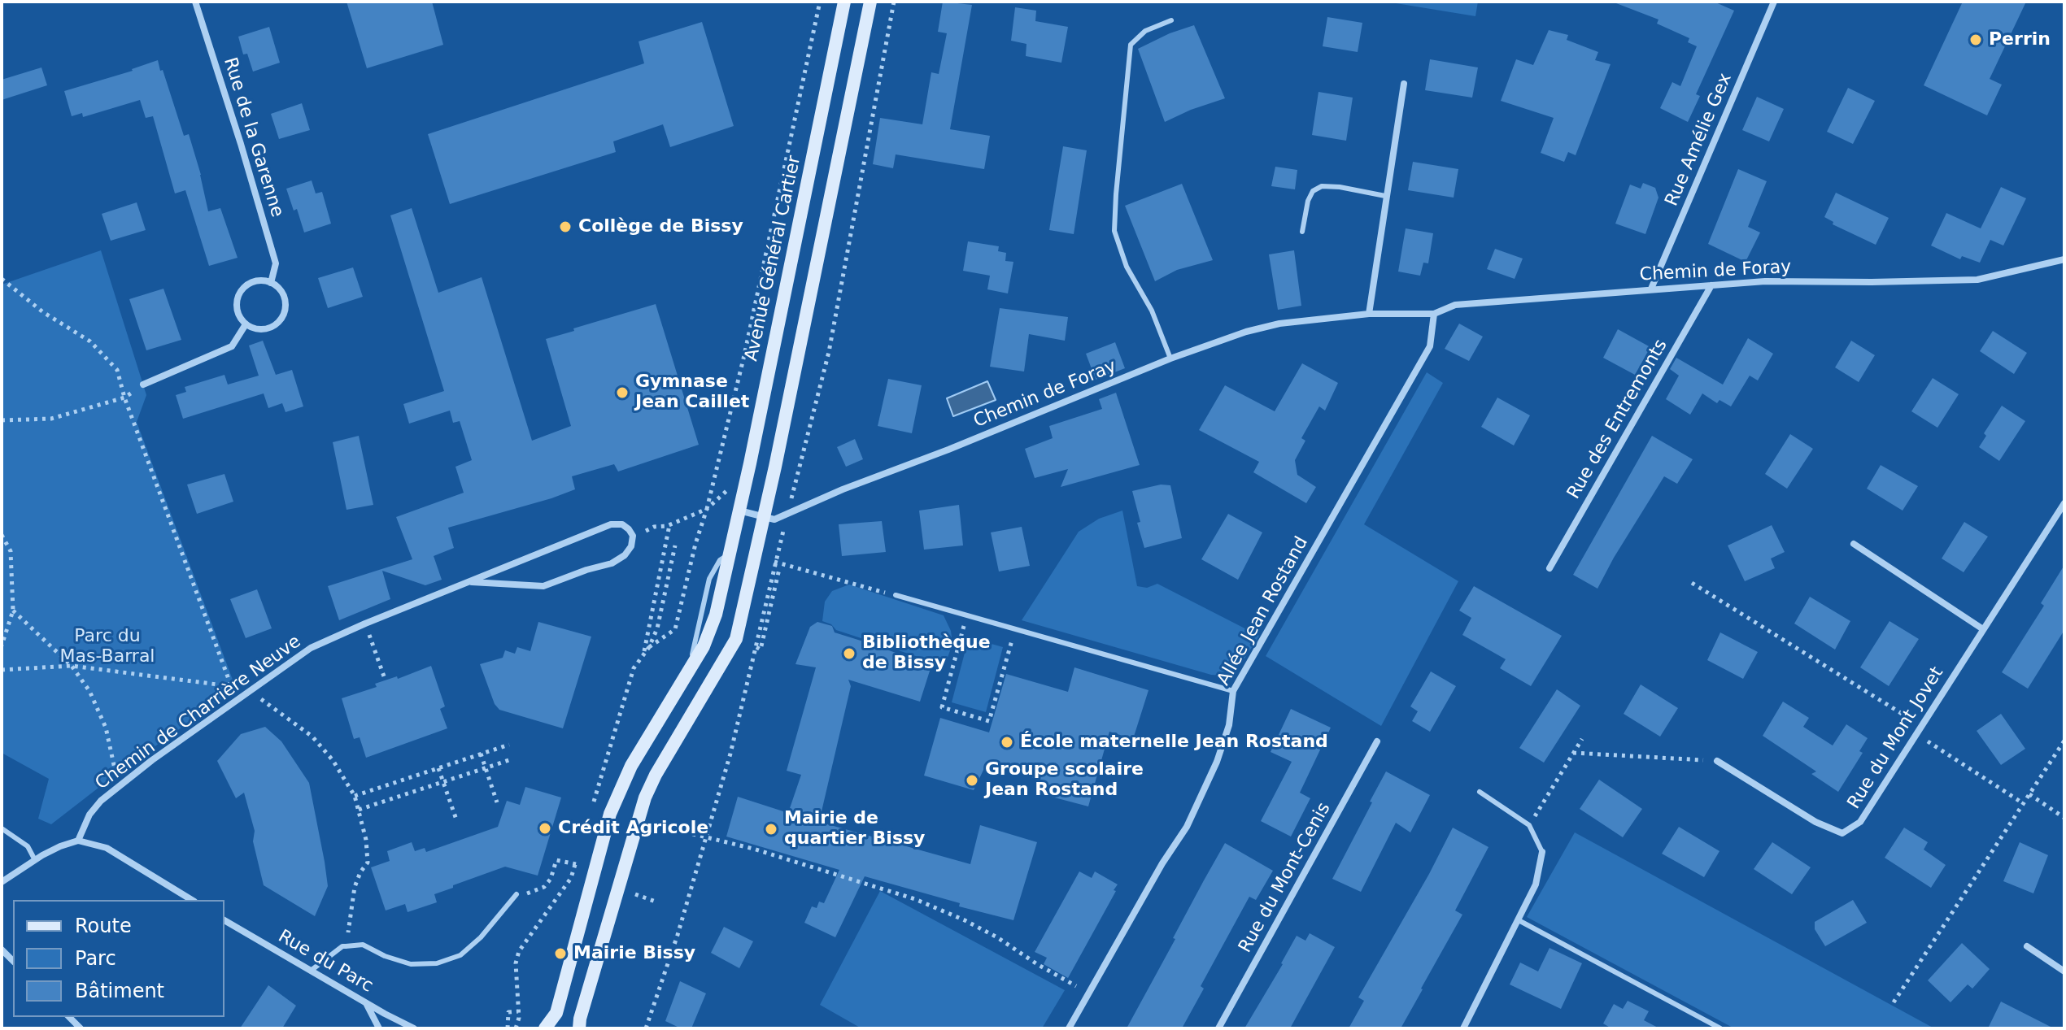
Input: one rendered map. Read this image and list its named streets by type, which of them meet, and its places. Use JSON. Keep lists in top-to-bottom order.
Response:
{
  "streets": {
    "main road": ["Avenue Général Cartier"],
    "street": [
      "Rue de la Garenne",
      "Rue Amélie Gex",
      "Chemin de Foray",
      "Rue des Entremonts",
      "Allée Jean Rostand",
      "Chemin de Charrière Neuve",
      "Rue du Mont Jovet",
      "Rue du Mont-Cenis",
      "Rue du Parc"
    ]
  },
  "crossings": [
    ["Rue Amélie Gex", "Chemin de Foray"],
    ["Avenue Général Cartier", "Chemin de Foray"],
    ["Chemin de Foray", "Rue des Entremonts"],
    ["Chemin de Foray", "Allée Jean Rostand"]
  ],
  "parks": ["Parc du Mas-Barral"],
  "places": [
    "Perrin",
    "Collège de Bissy",
    "Gymnase Jean Caillet",
    "Bibliothèque de Bissy",
    "École maternelle Jean Rostand",
    "Groupe scolaire Jean Rostand",
    "Crédit Agricole",
    "Mairie de quartier Bissy",
    "Mairie Bissy"
  ],
  "legend": ["Route", "Parc", "Bâtiment"]
}
